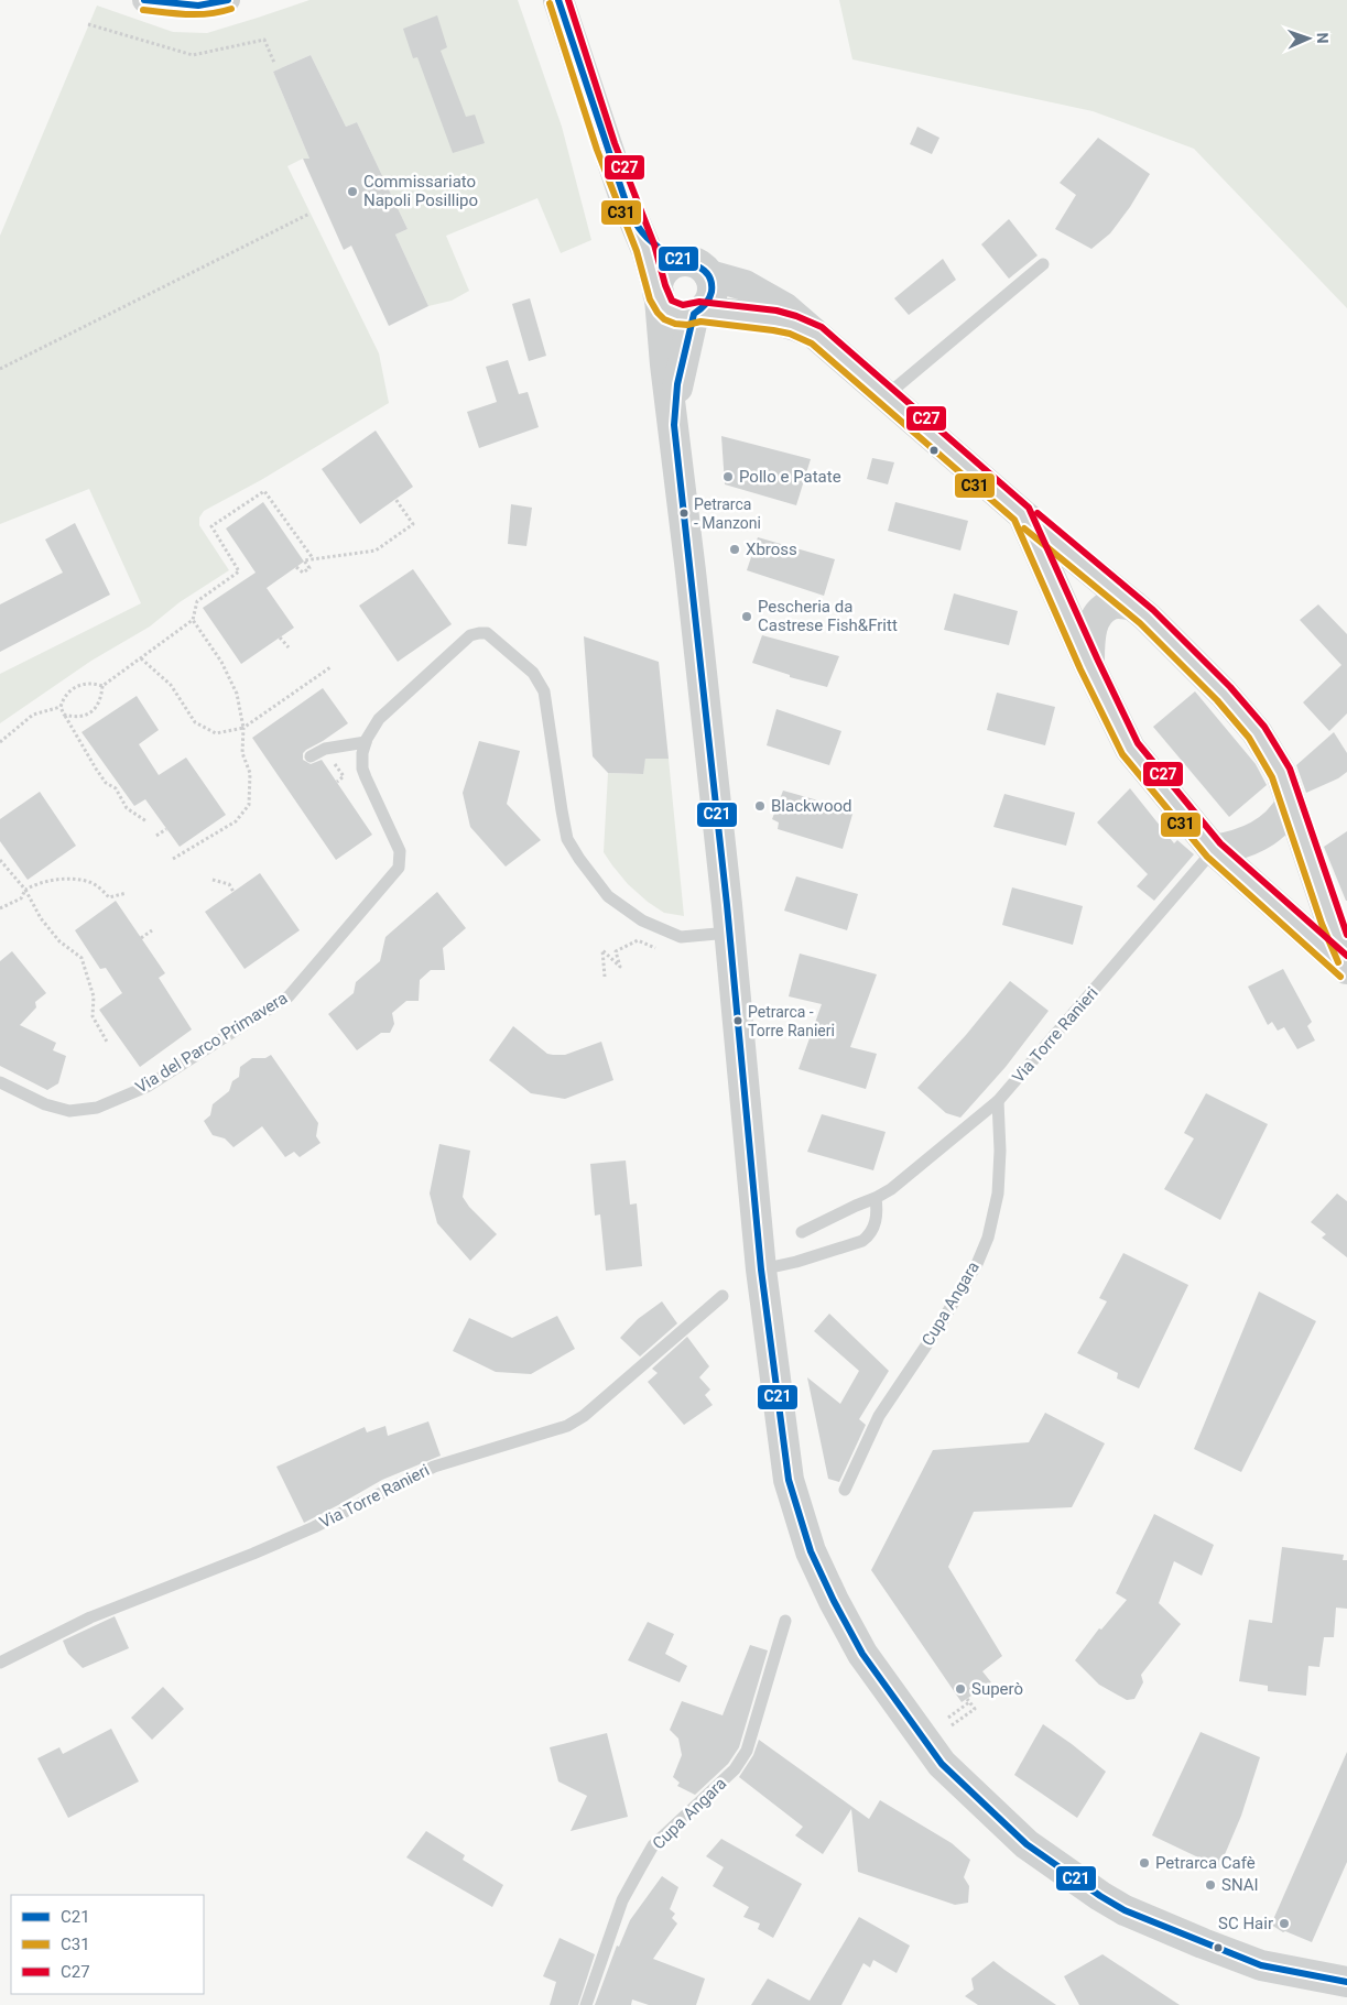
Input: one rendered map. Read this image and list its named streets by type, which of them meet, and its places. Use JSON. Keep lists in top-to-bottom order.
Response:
{
  "streets": {
    "lane": ["Via Torre Ranieri", "Via del Parco Primavera", "Cupa Angara"]
  },
  "crossings": [
    ["Via Torre Ranieri", "Cupa Angara"]
  ],
  "places": [
    "Commissariato Napoli Posillipo",
    "Pollo e Patate",
    "Petrarca - Manzoni",
    "Xbross",
    "Pescheria da Castrese Fish&Fritt",
    "Blackwood",
    "Petrarca - Torre Ranieri",
    "Superò",
    "Petrarca Cafè",
    "SNAI",
    "SC Hair"
  ],
  "lines": ["transit line C21", "transit line C27", "transit line C31"],
  "legend": ["C21", "C31", "C27"],
  "north": "right"
}
